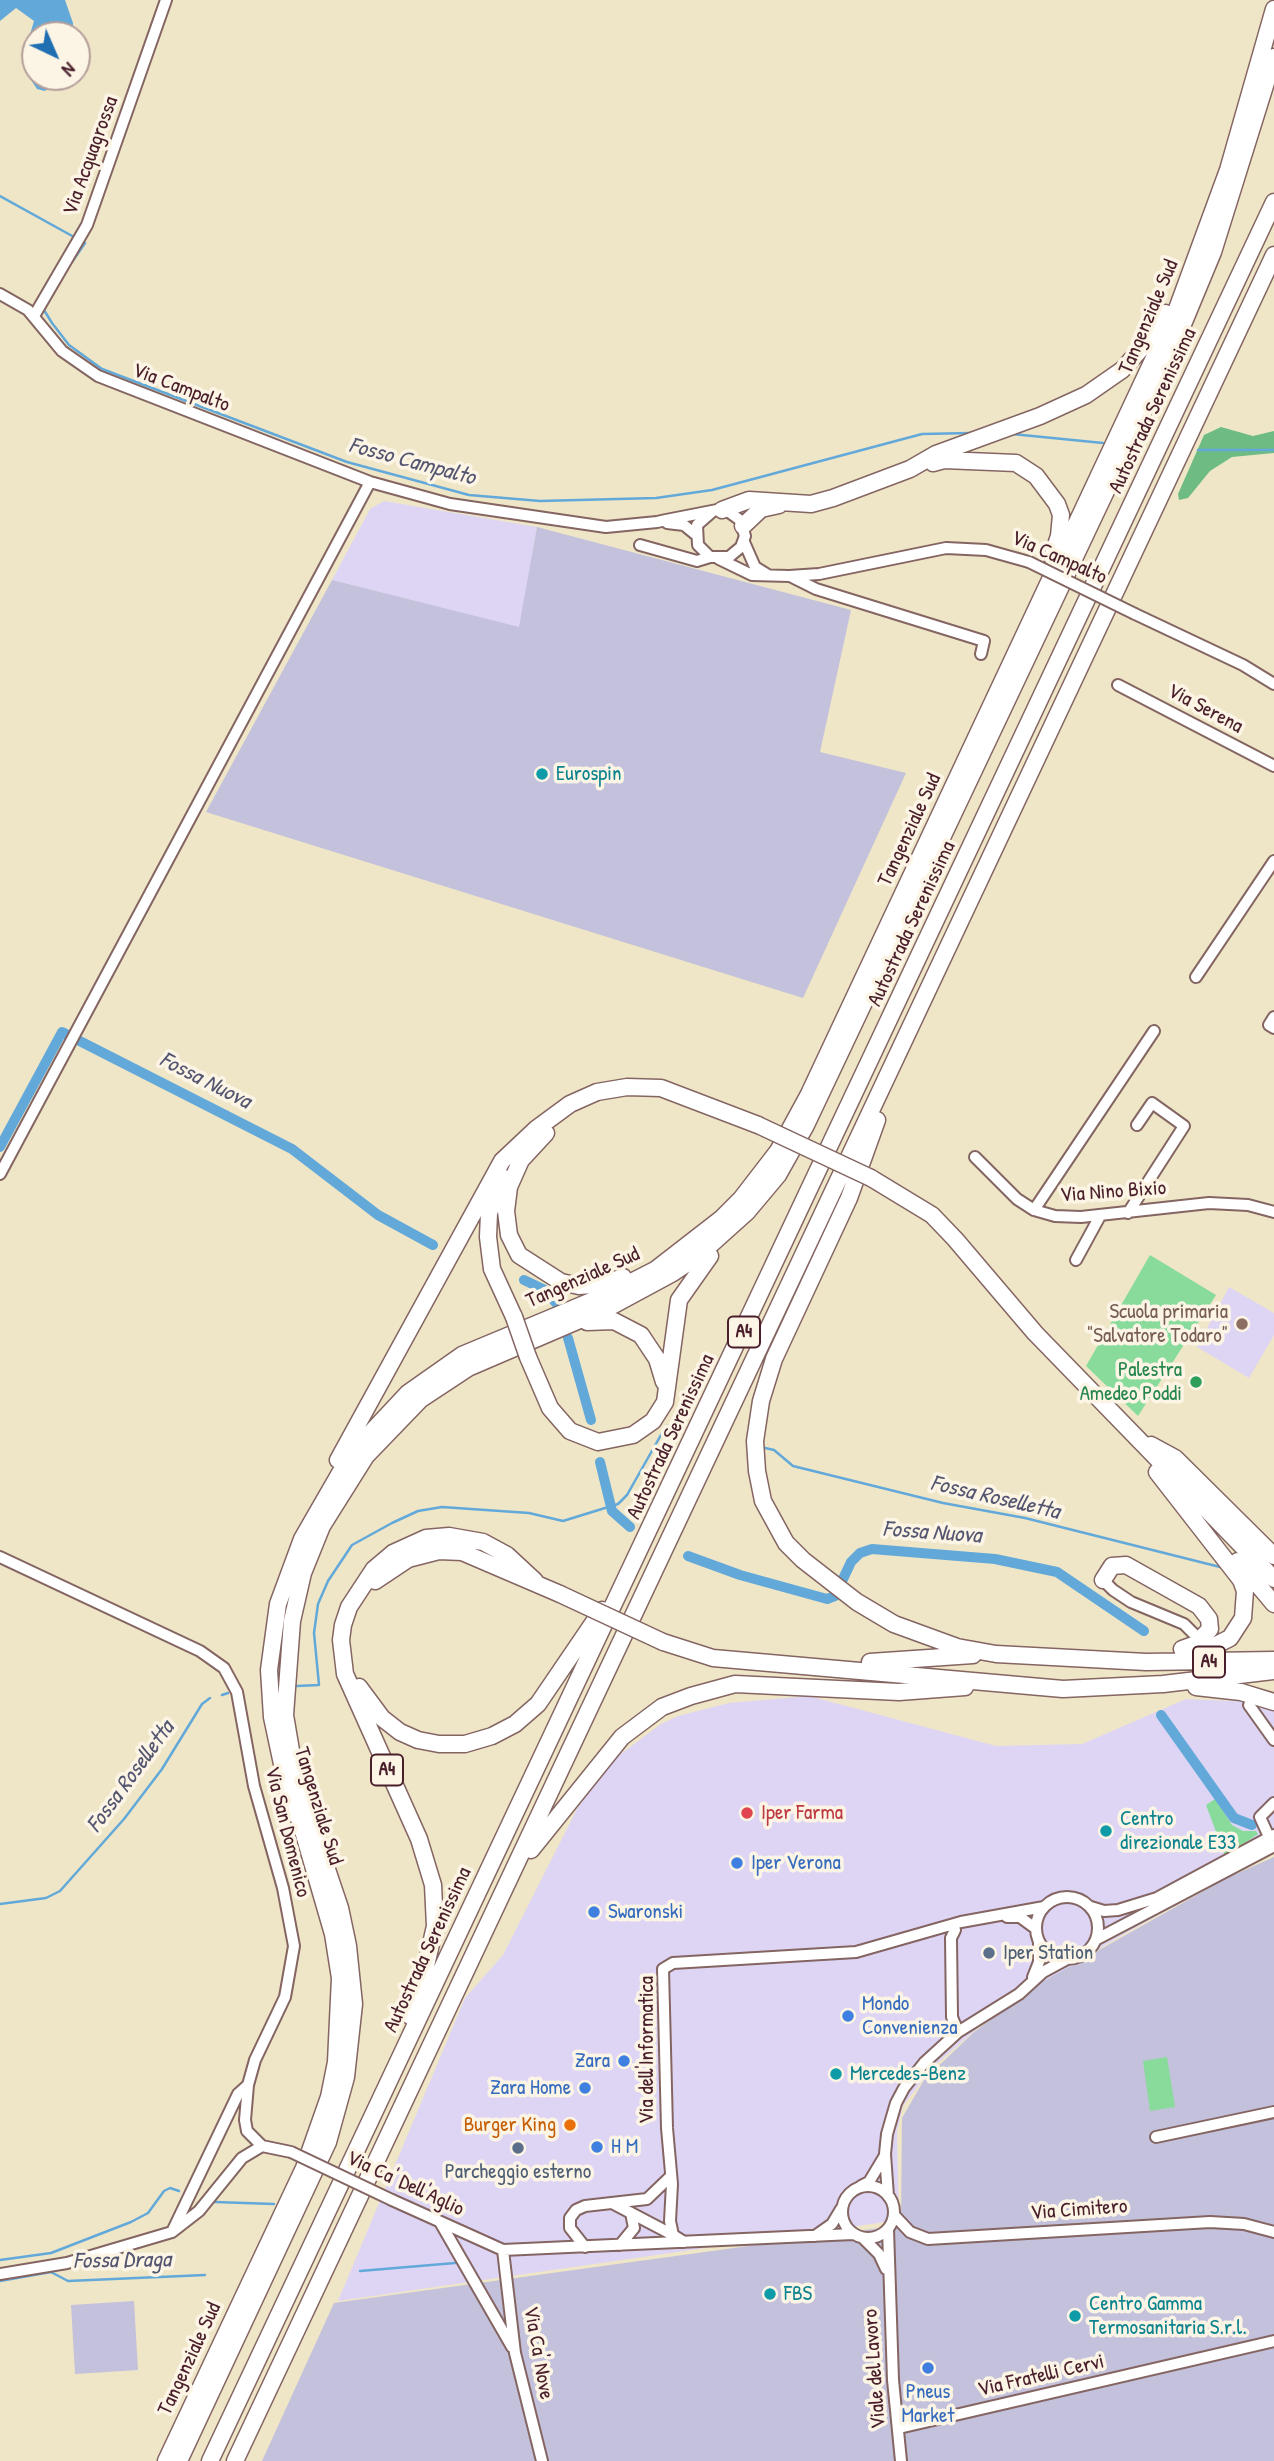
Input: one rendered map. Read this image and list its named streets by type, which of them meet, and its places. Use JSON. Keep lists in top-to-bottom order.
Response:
{
  "streets": {
    "highway": ["Tangenziale Sud", "Autostrada Serenissima", "A4"],
    "street": [
      "Via Acquagrossa",
      "Via Campalto",
      "Via Serena",
      "Via Nino Bixio",
      "Via San Domenico",
      "Via dell'Informatica",
      "Via Ca' Dell'Aglio",
      "Via Cimitero",
      "Via Ca' Nove",
      "Viale del Lavoro",
      "Via Fratelli Cervi"
    ]
  },
  "crossings": [
    ["Via Acquagrossa", "Via Campalto"],
    ["Autostrada Serenissima", "A4"],
    ["Via Ca' Dell'Aglio", "Via Ca' Nove"],
    ["Via Cimitero", "Viale del Lavoro"],
    ["Viale del Lavoro", "Via Fratelli Cervi"]
  ],
  "water": [
    "Fosso Campalto",
    "Fossa Nuova",
    "Fossa Roselletta",
    "Fossa Draga"
  ],
  "places": [
    "Eurospin",
    "Scuola primaria \"Salvatore Todaro\"",
    "Palestra Amedeo Poddi",
    "Iper Farma",
    "Centro direzionale E33",
    "Iper Verona",
    "Swaronski",
    "Iper Station",
    "Mondo Convenienza",
    "Zara",
    "Mercedes-Benz",
    "Zara Home",
    "Burger King",
    "H M",
    "Parcheggio esterno",
    "FBS",
    "Centro Gamma Termosanitaria S.r.l.",
    "Pneus Market"
  ],
  "north": "bottom right"
}
